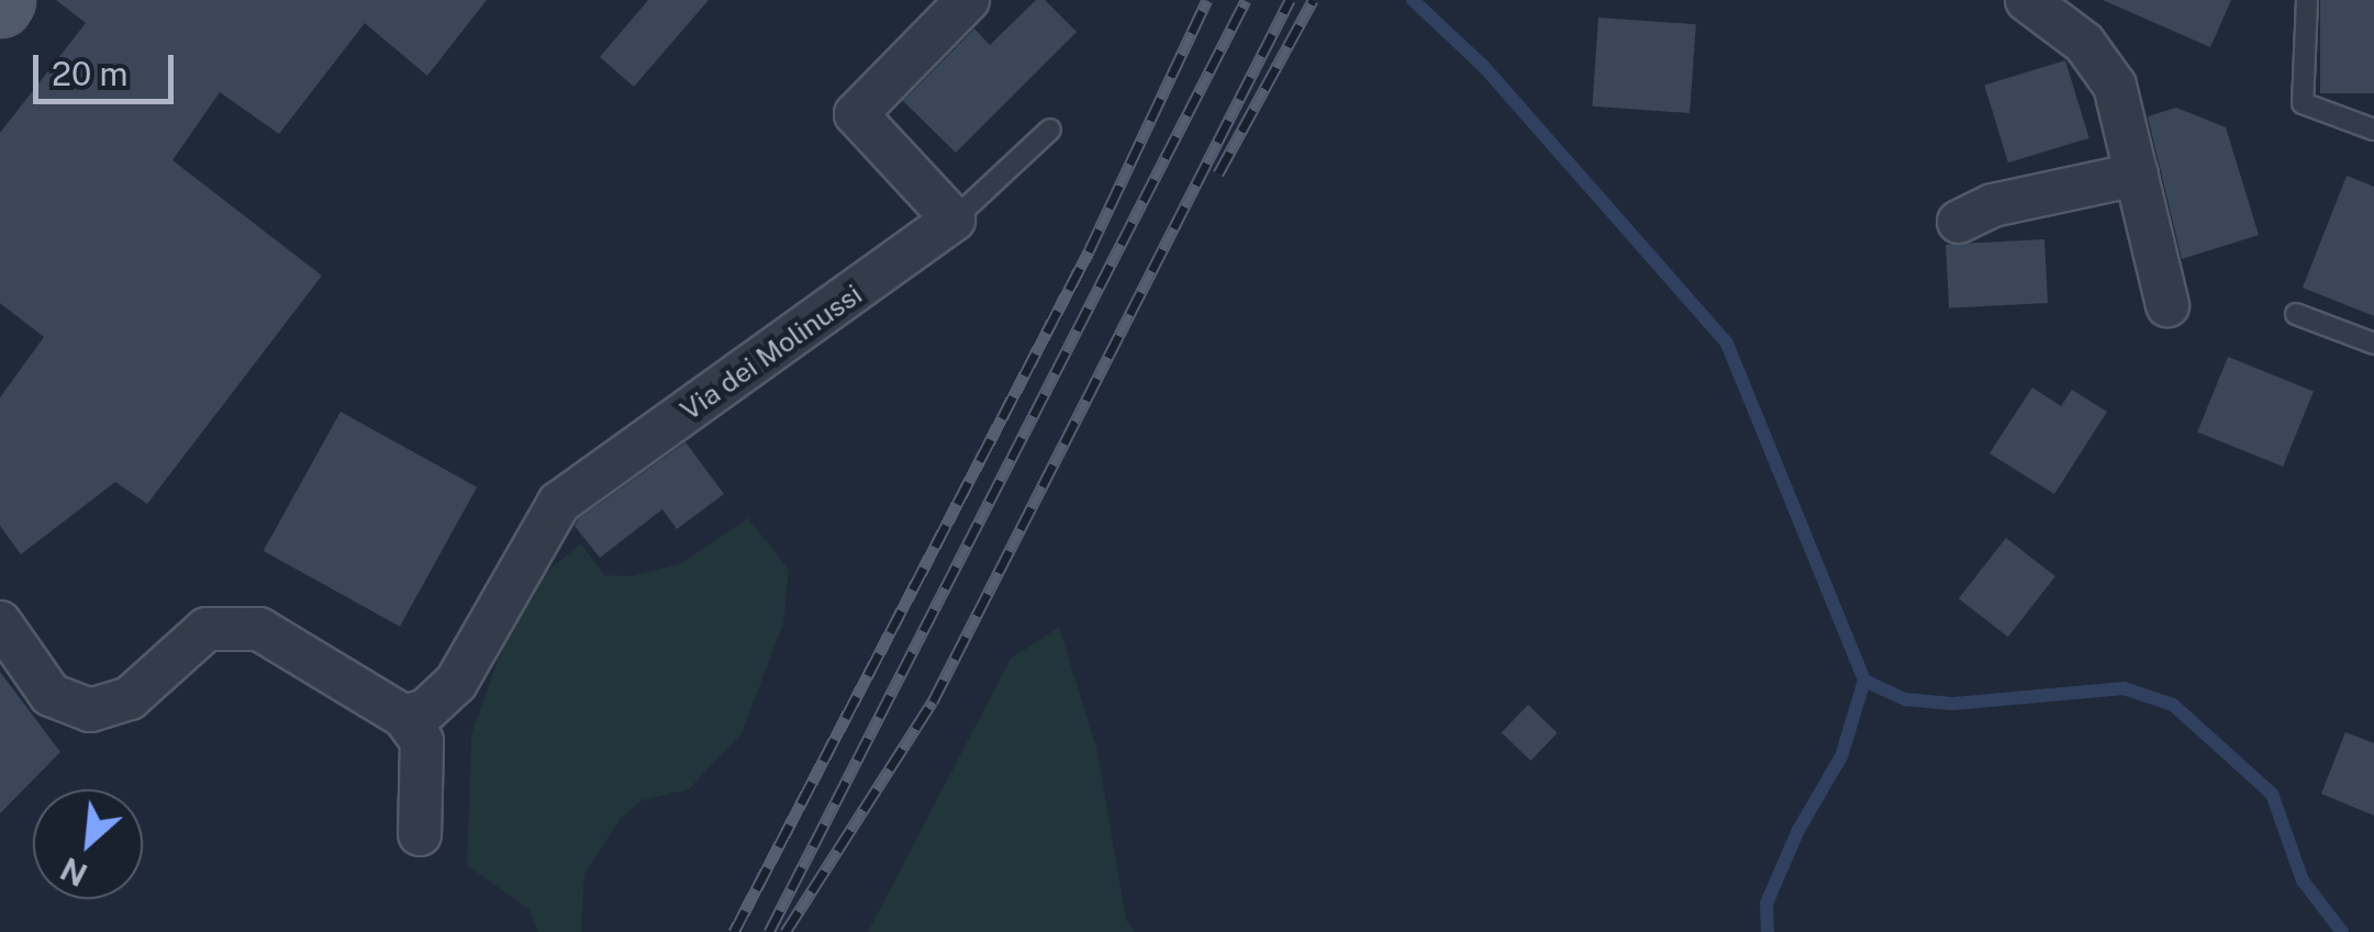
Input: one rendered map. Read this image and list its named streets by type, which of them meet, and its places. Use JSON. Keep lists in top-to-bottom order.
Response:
{
  "streets": {
    "street": ["Via dei Molinussi"]
  },
  "scale_bar": "20 m",
  "north": "bottom left"
}
